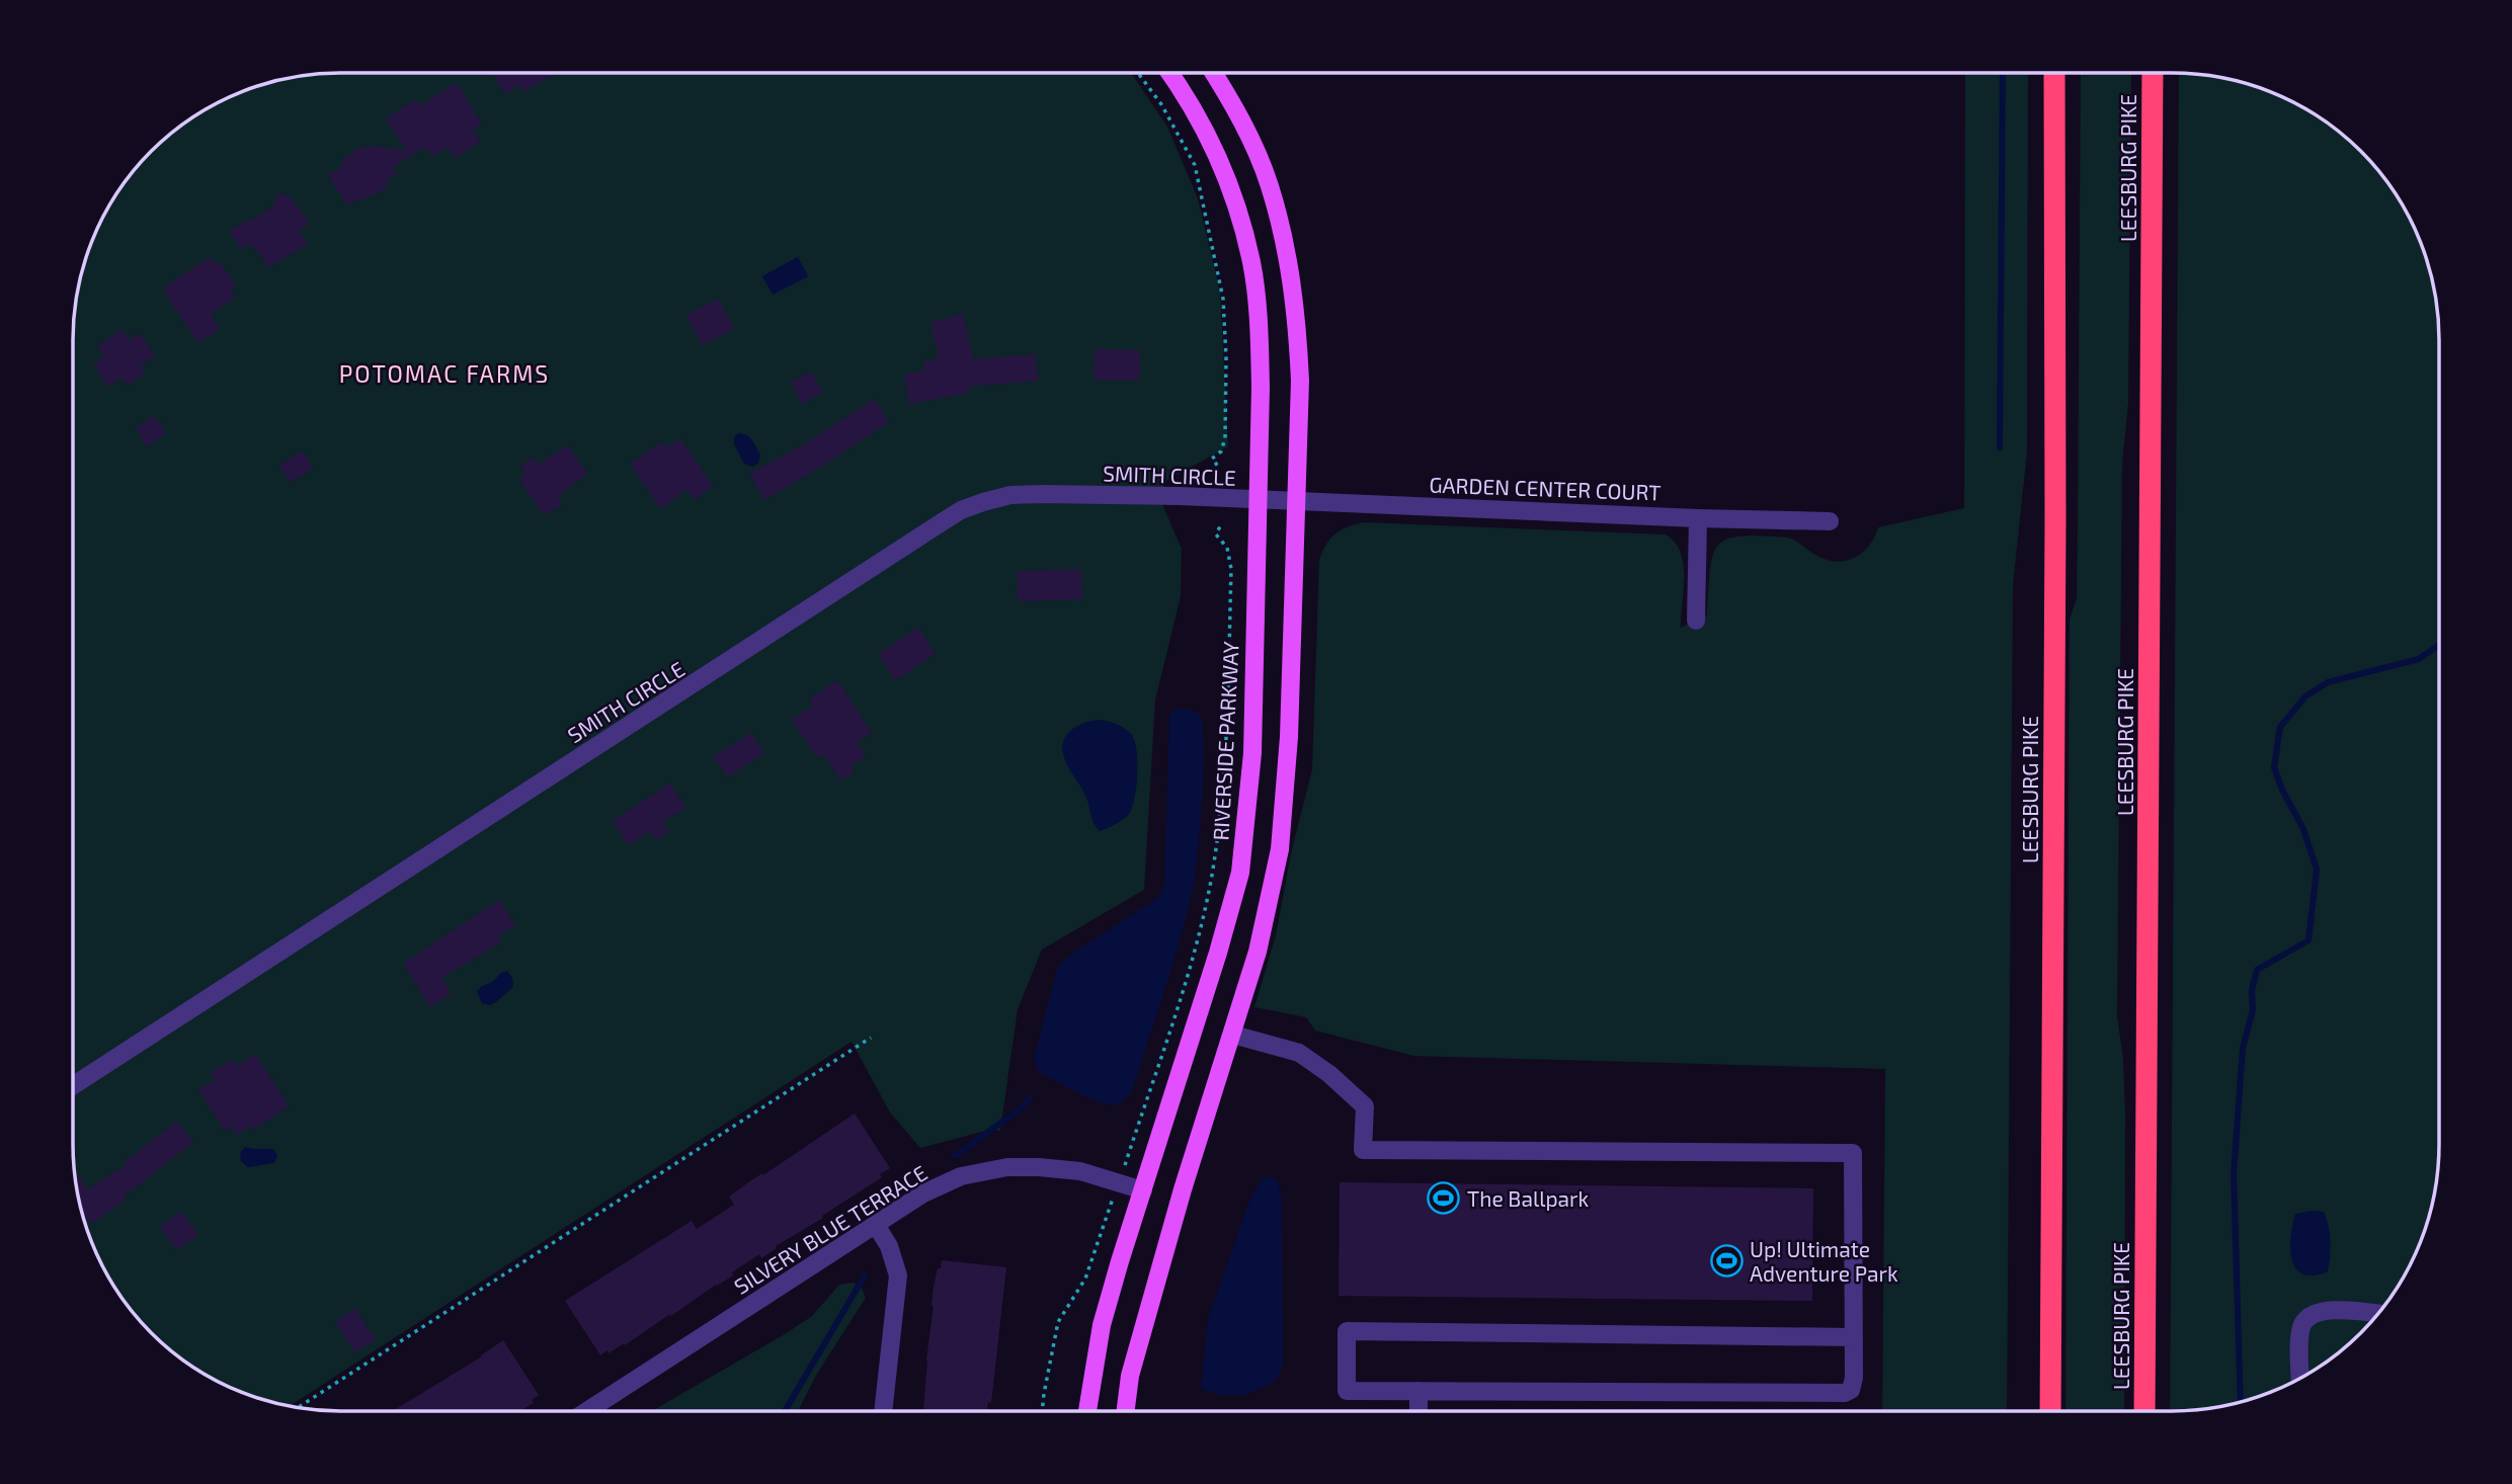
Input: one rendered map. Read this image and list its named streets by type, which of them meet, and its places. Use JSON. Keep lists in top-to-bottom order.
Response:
{
  "streets": {
    "highway": ["LEESBURG PIKE"],
    "main road": ["RIVERSIDE PARKWAY"],
    "street": ["SMITH CIRCLE", "GARDEN CENTER COURT", "SILVERY BLUE TERRACE"]
  },
  "crossings": [
    ["SMITH CIRCLE", "GARDEN CENTER COURT"],
    ["SMITH CIRCLE", "RIVERSIDE PARKWAY"],
    ["GARDEN CENTER COURT", "RIVERSIDE PARKWAY"],
    ["RIVERSIDE PARKWAY", "SILVERY BLUE TERRACE"]
  ],
  "districts": ["POTOMAC FARMS"],
  "places": {
    "sports": ["The Ballpark", "Up! Ultimate Adventure Park"]
  }
}
